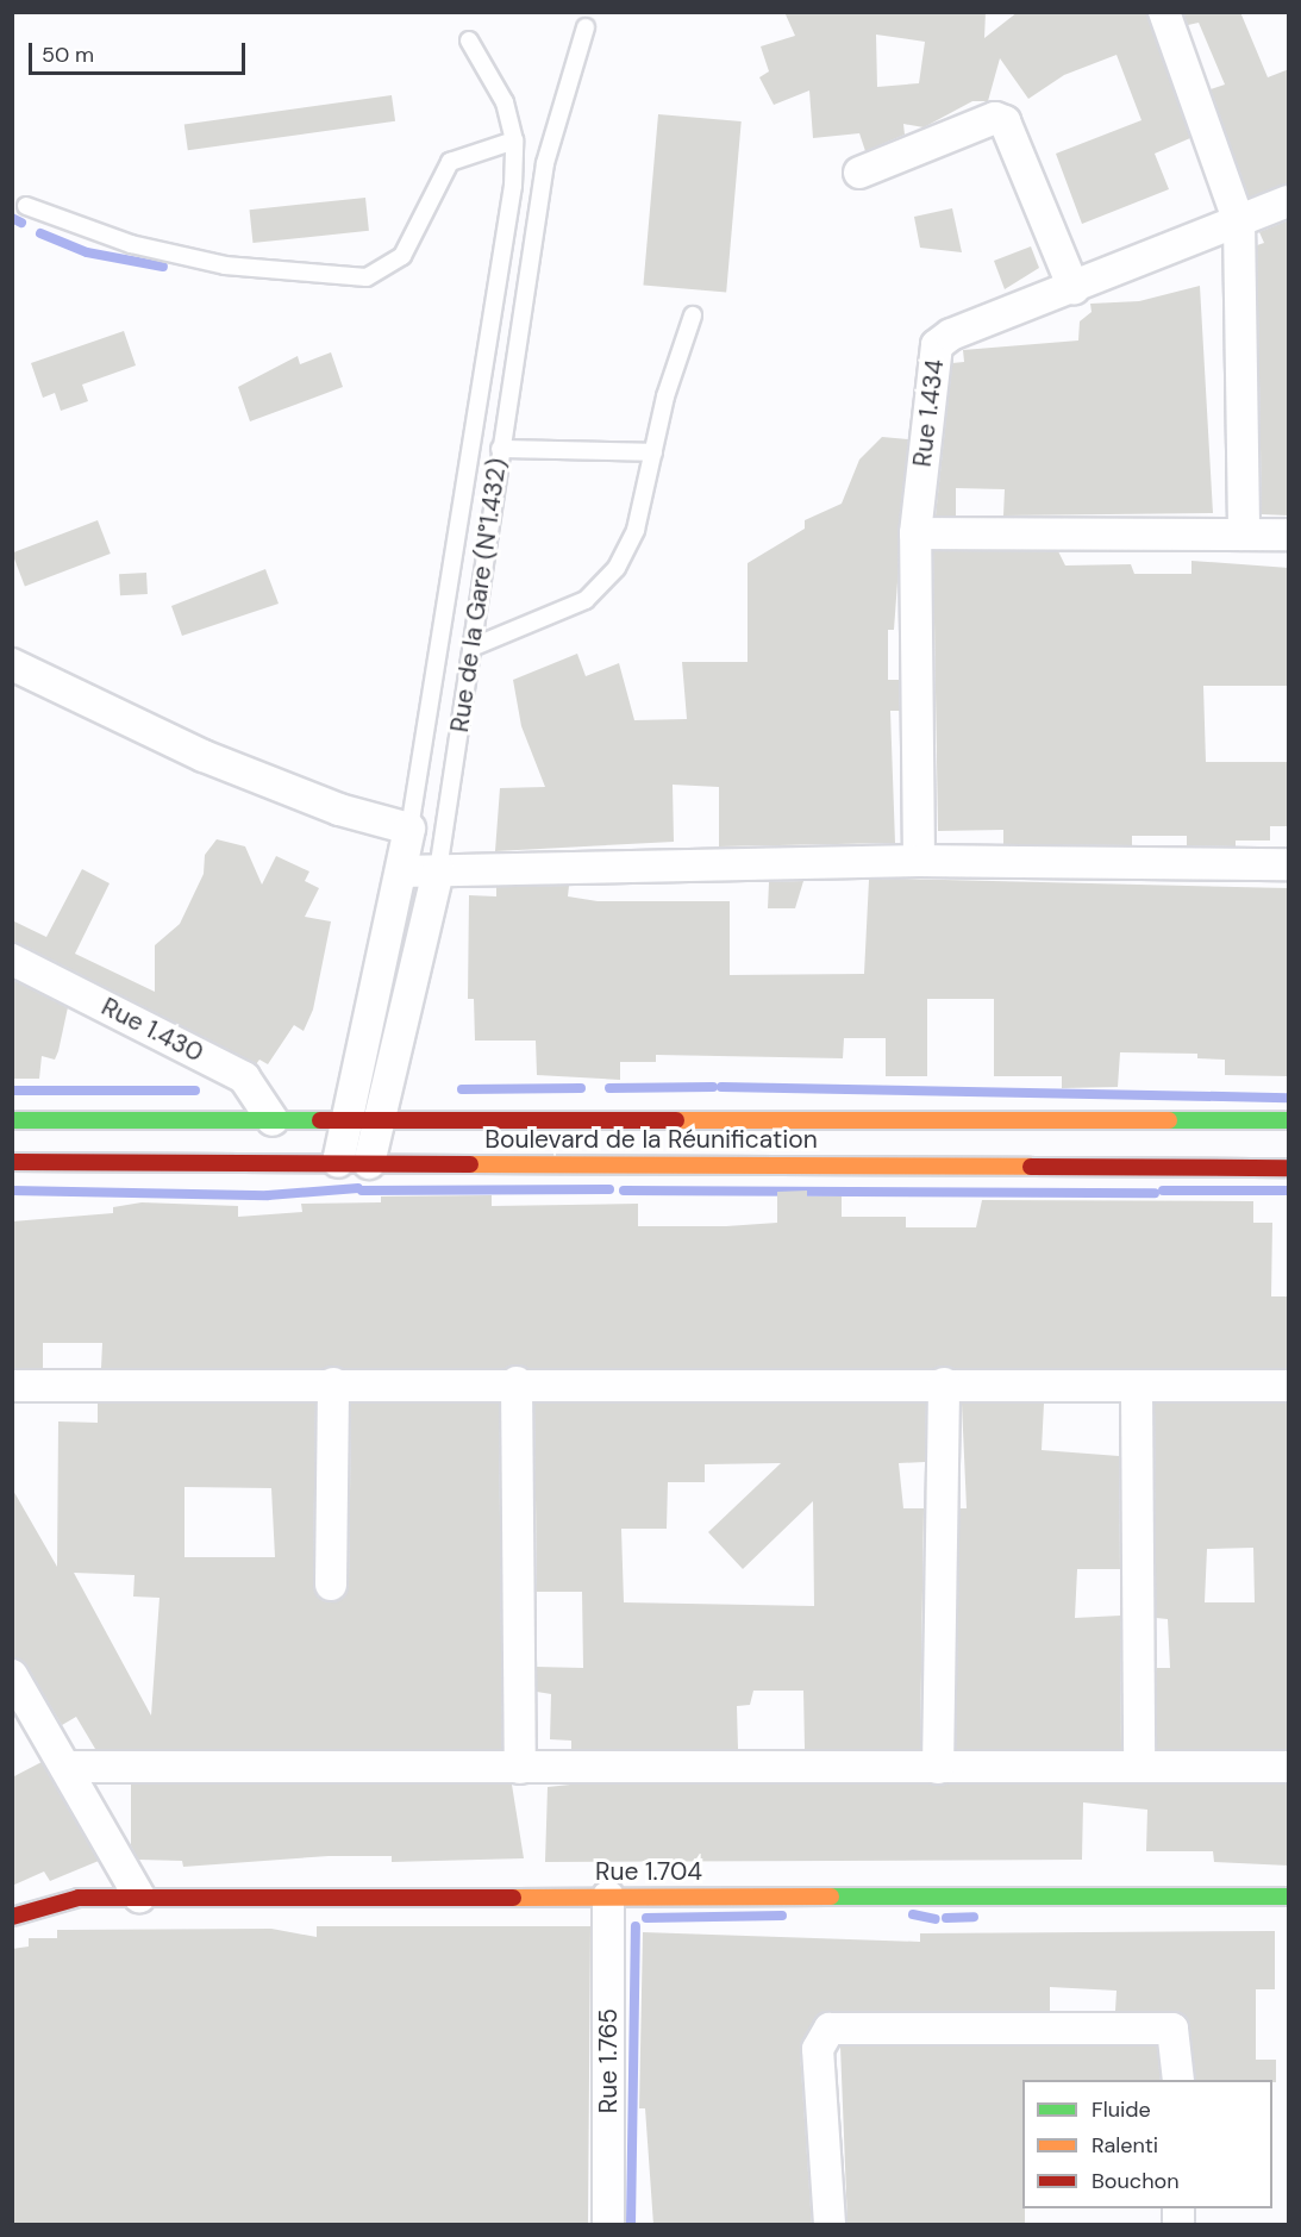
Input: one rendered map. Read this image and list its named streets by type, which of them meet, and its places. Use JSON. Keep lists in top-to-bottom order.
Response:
{
  "streets": {
    "main road": ["Boulevard de la Réunification", "Rue 1.704"],
    "street": [
      "Rue 1.434",
      "Rue de la Gare (N°1.432)",
      "Rue 1.430",
      "Rue 1.765"
    ]
  },
  "crossings": [
    ["Rue de la Gare (N°1.432)", "Boulevard de la Réunification"],
    ["Rue 1.704", "Rue 1.765"]
  ],
  "legend": ["Fluide", "Ralenti", "Bouchon"],
  "scale_bar": "50 m"
}
